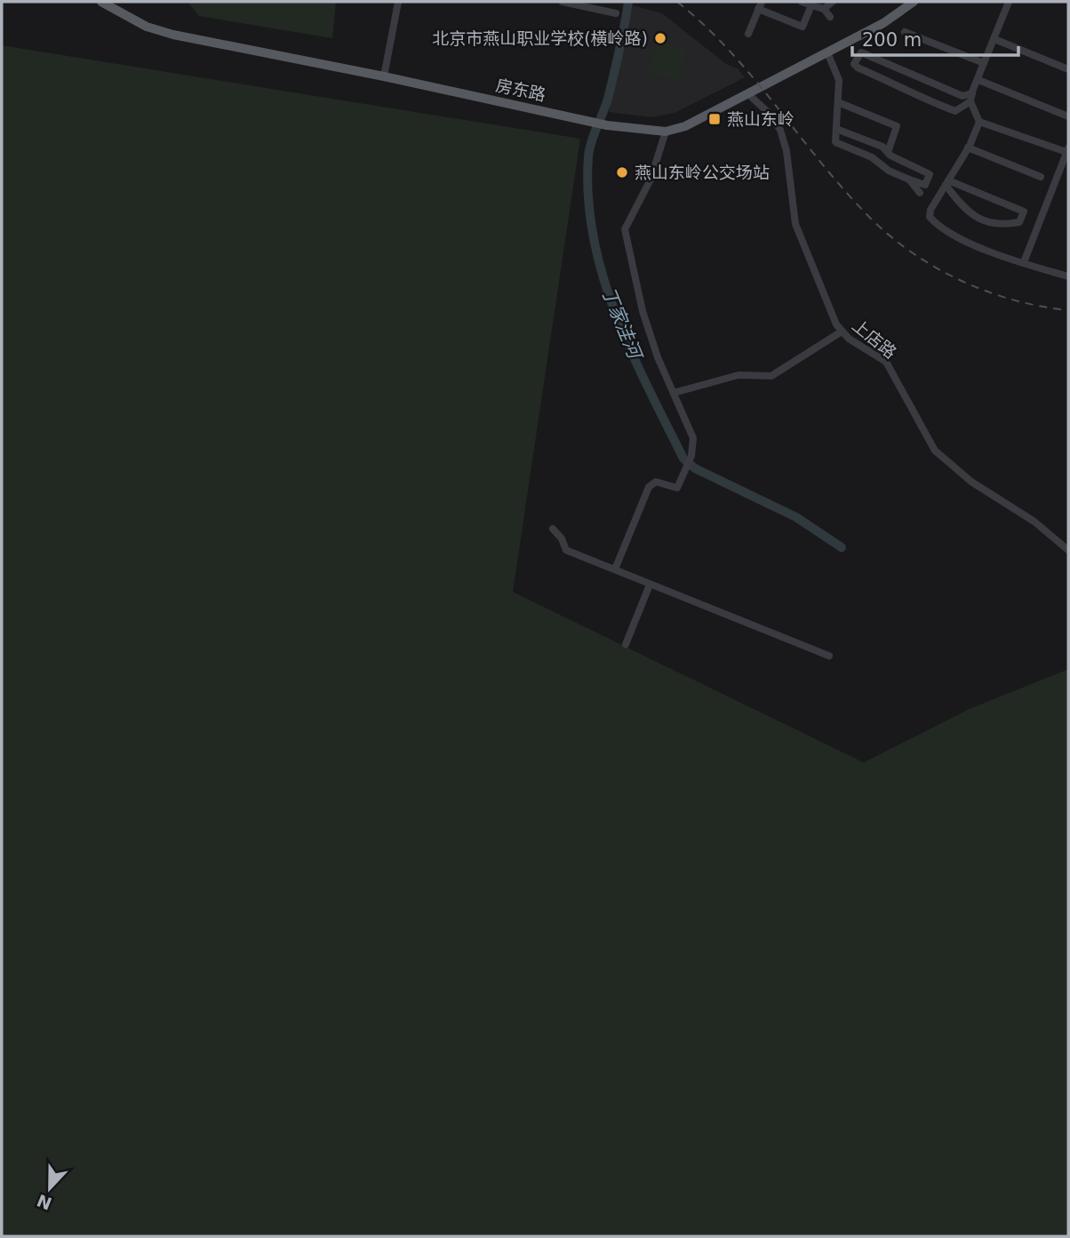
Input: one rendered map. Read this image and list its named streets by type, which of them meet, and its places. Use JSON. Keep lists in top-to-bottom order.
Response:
{
  "streets": {
    "main road": ["房东路"],
    "street": ["上店路"]
  },
  "crossings": [
    ["房东路", "上店路"]
  ],
  "water": ["丁家洼河"],
  "places": {
    "other": ["北京市燕山职业学校(横岭路)", "燕山东岭公交场站"],
    "transit": ["燕山东岭"]
  },
  "scale_bar": "200 m",
  "north": "bottom"
}
